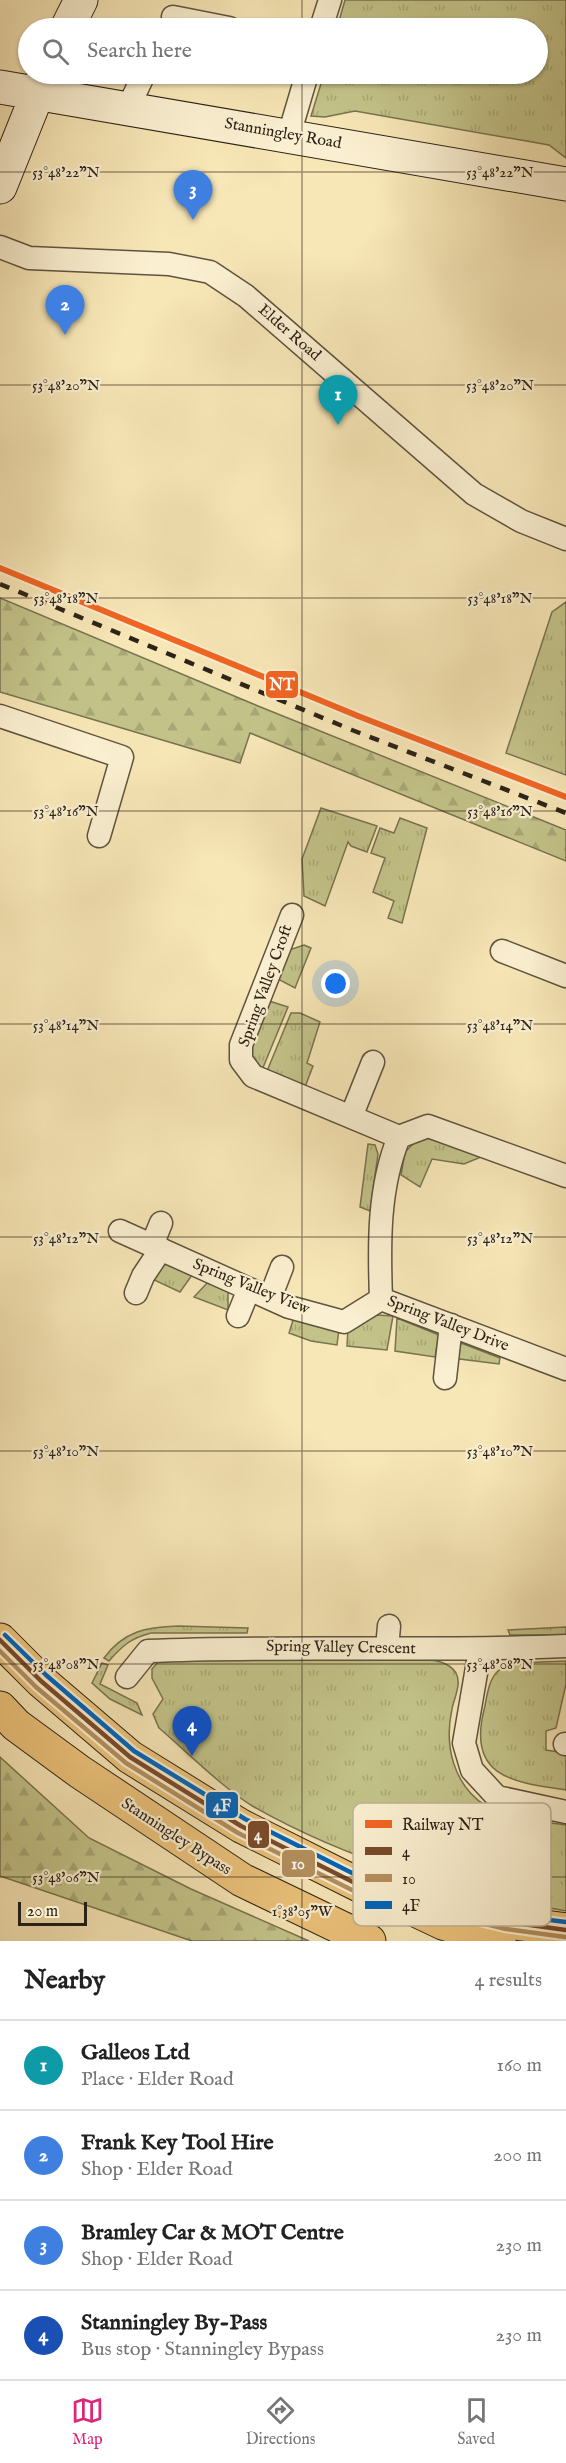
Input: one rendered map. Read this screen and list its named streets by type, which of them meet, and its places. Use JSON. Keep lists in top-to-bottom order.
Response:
{
  "streets": {
    "main road": ["Stanningley Bypass"],
    "street": [
      "Stanningley Road",
      "Elder Road",
      "Spring Valley Croft",
      "Spring Valley View",
      "Spring Valley Drive",
      "Spring Valley Crescent"
    ]
  },
  "crossings": [
    ["Spring Valley Croft", "Spring Valley Drive"],
    ["Spring Valley View", "Spring Valley Drive"]
  ],
  "lines": [
    "rail line NT",
    "transit line 4F",
    "transit line 4",
    "transit line 10"
  ],
  "legend": [
    "Railway NT",
    "4",
    "10",
    "4F"
  ],
  "scale_bar": "20 m",
  "page": {
    "search": "Search here",
    "pins": [
      "3",
      "2",
      "1",
      "4"
    ],
    "scale": "20 m",
    "heading": ["Nearby", "4 results"],
    "list": [
      {
        "mark": "1",
        "name": "Galleos Ltd",
        "note": "Place · Elder Road",
        "value": "160 m"
      },
      {
        "mark": "2",
        "name": "Frank Key Tool Hire",
        "note": "Shop · Elder Road",
        "value": "200 m"
      },
      {
        "mark": "3",
        "name": "Bramley Car & MOT Centre",
        "note": "Shop · Elder Road",
        "value": "230 m"
      },
      {
        "mark": "4",
        "name": "Stanningley By-Pass",
        "note": "Bus stop · Stanningley Bypass",
        "value": "230 m"
      }
    ],
    "nav": ["Map", "Directions", "Saved"]
  },
  "coordinates": [
    "53°48'22\"N",
    "53°48'20\"N",
    "53°48'18\"N",
    "53°48'16\"N",
    "53°48'14\"N",
    "53°48'12\"N",
    "53°48'10\"N",
    "53°48'08\"N",
    "53°48'06\"N",
    "1°38'05\"W"
  ]
}
